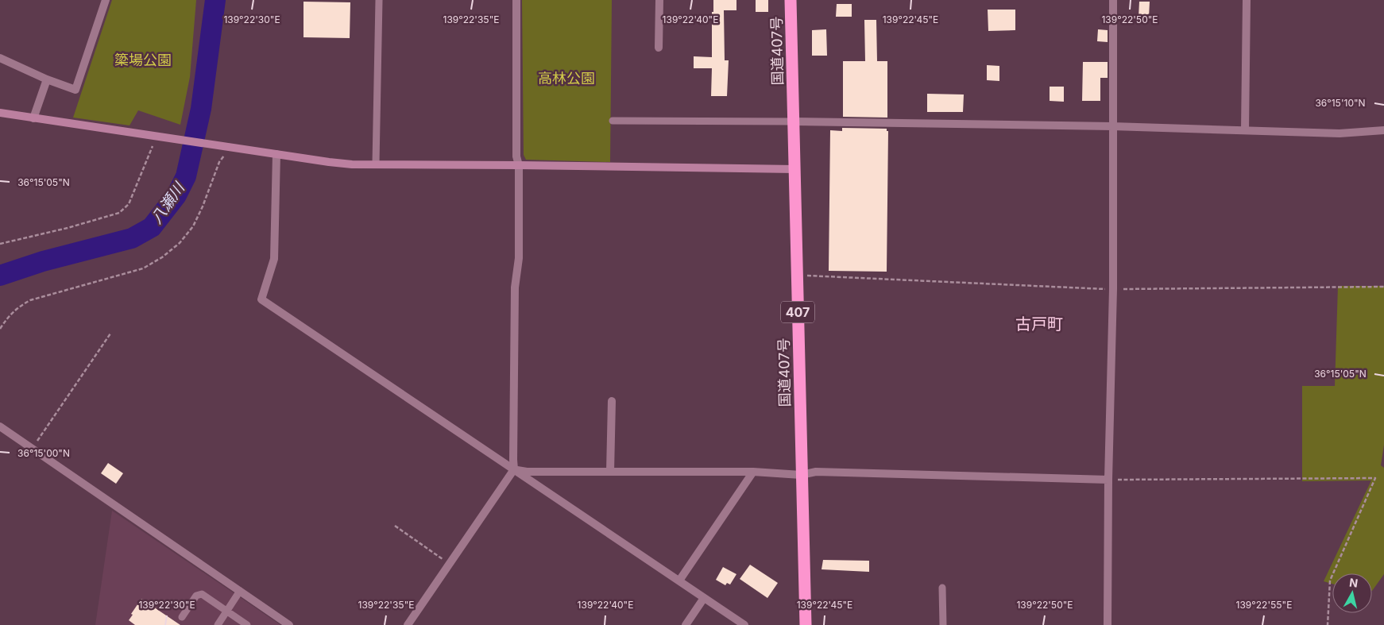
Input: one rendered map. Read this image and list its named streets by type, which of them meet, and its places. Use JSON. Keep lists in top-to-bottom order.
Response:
{
  "streets": {
    "highway": ["国道407号", "407"]
  },
  "districts": ["古戸町"],
  "water": ["八瀬川"],
  "parks": ["簗場公園", "高林公園"],
  "north": "top",
  "coordinates": [
    "139°22'30\"E",
    "139°22'35\"E",
    "139°22'40\"E",
    "139°22'45\"E",
    "139°22'50\"E",
    "36°15'10\"N",
    "36°15'05\"N",
    "36°15'00\"N",
    "139°22'55\"E"
  ]
}
